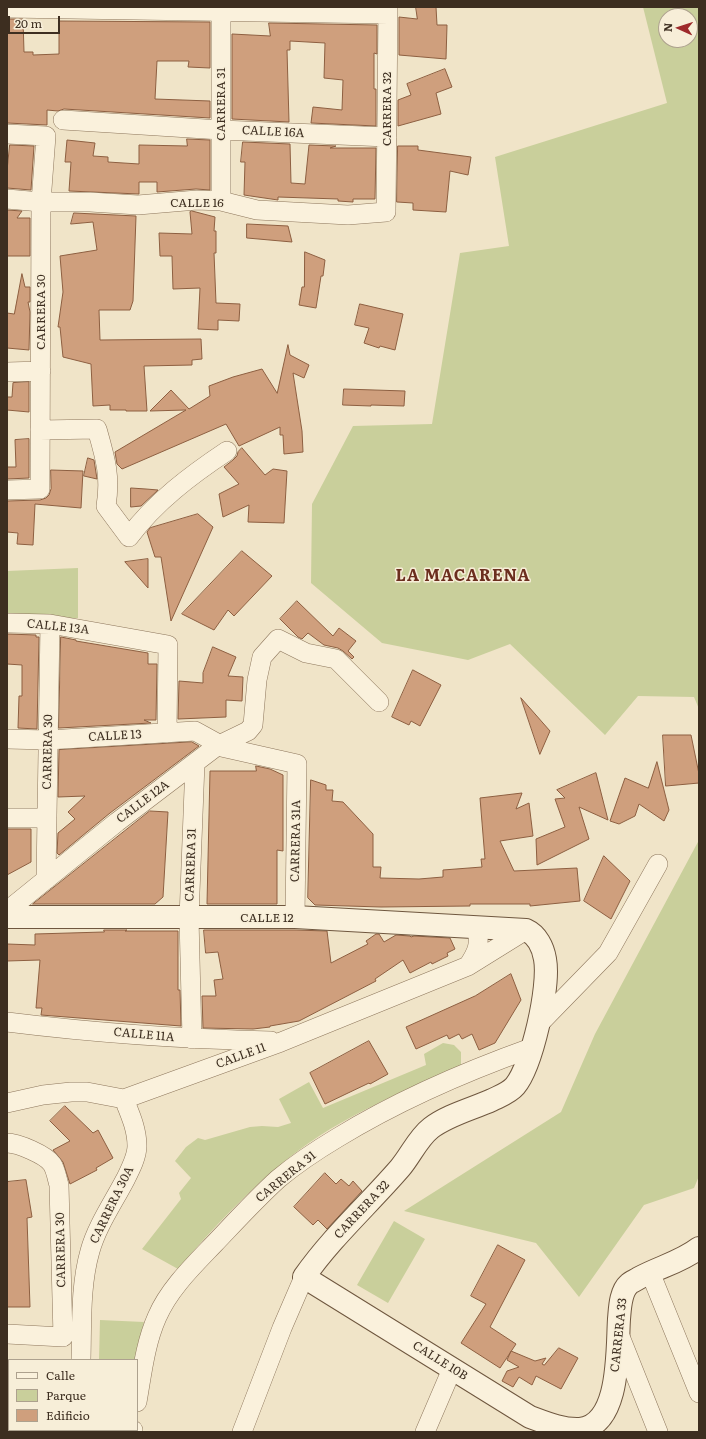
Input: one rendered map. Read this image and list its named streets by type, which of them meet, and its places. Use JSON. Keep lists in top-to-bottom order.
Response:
{
  "streets": {
    "street": [
      "CARRERA 31",
      "CARRERA 32",
      "CALLE 16A",
      "CALLE 16",
      "CARRERA 30",
      "CALLE 13A",
      "CALLE 13",
      "CALLE 12A",
      "CARRERA 31A",
      "CALLE 12",
      "CALLE 11A",
      "CALLE 11",
      "CARRERA 30A",
      "CARRERA 33",
      "CALLE 10B"
    ]
  },
  "crossings": [
    ["CARRERA 31", "CARRERA 32"],
    ["CARRERA 31", "CALLE 16A"],
    ["CARRERA 31", "CALLE 16"],
    ["CARRERA 31", "CALLE 12A"],
    ["CARRERA 31", "CALLE 12"],
    ["CARRERA 31", "CALLE 11A"],
    ["CARRERA 32", "CALLE 16A"],
    ["CARRERA 32", "CALLE 16"],
    ["CARRERA 32", "CALLE 10B"],
    ["CALLE 16", "CARRERA 30"],
    ["CARRERA 30", "CALLE 13A"],
    ["CARRERA 30", "CALLE 13"],
    ["CARRERA 30", "CALLE 12A"],
    ["CALLE 13A", "CALLE 13"],
    ["CALLE 13", "CALLE 12A"],
    ["CALLE 13", "CARRERA 31A"],
    ["CALLE 12A", "CARRERA 31A"],
    ["CARRERA 31A", "CALLE 12"],
    ["CALLE 12", "CALLE 11"],
    ["CALLE 11A", "CALLE 11"],
    ["CALLE 11", "CARRERA 30A"],
    ["CARRERA 33", "CALLE 10B"]
  ],
  "districts": ["LA MACARENA"],
  "legend": ["Calle", "Parque", "Edificio"],
  "scale_bar": "20 m",
  "north": "left"
}
